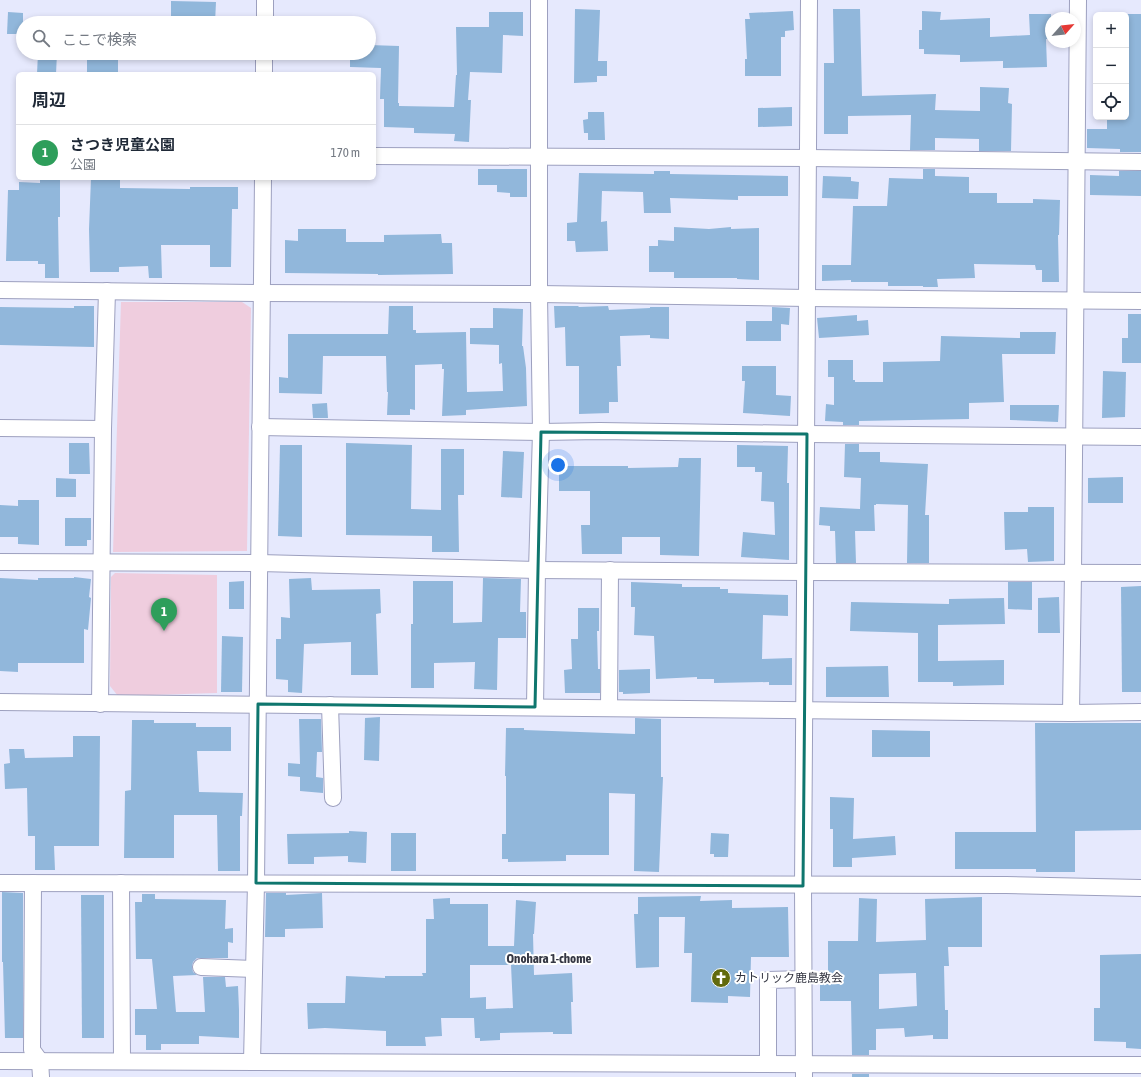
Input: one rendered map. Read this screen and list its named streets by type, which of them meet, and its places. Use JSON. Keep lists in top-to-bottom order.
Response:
{
  "districts": ["Onohara 1-chome"],
  "places": {
    "church": ["カトリック鹿島教会"]
  },
  "north": "top right",
  "page": {
    "map_buttons": ["+", "−"],
    "search": "ここで検索",
    "heading": "周辺",
    "list": [
      {
        "mark": "1",
        "name": "さつき児童公園",
        "note": "公園",
        "value": "170 m"
      }
    ],
    "pins": "1"
  }
}
